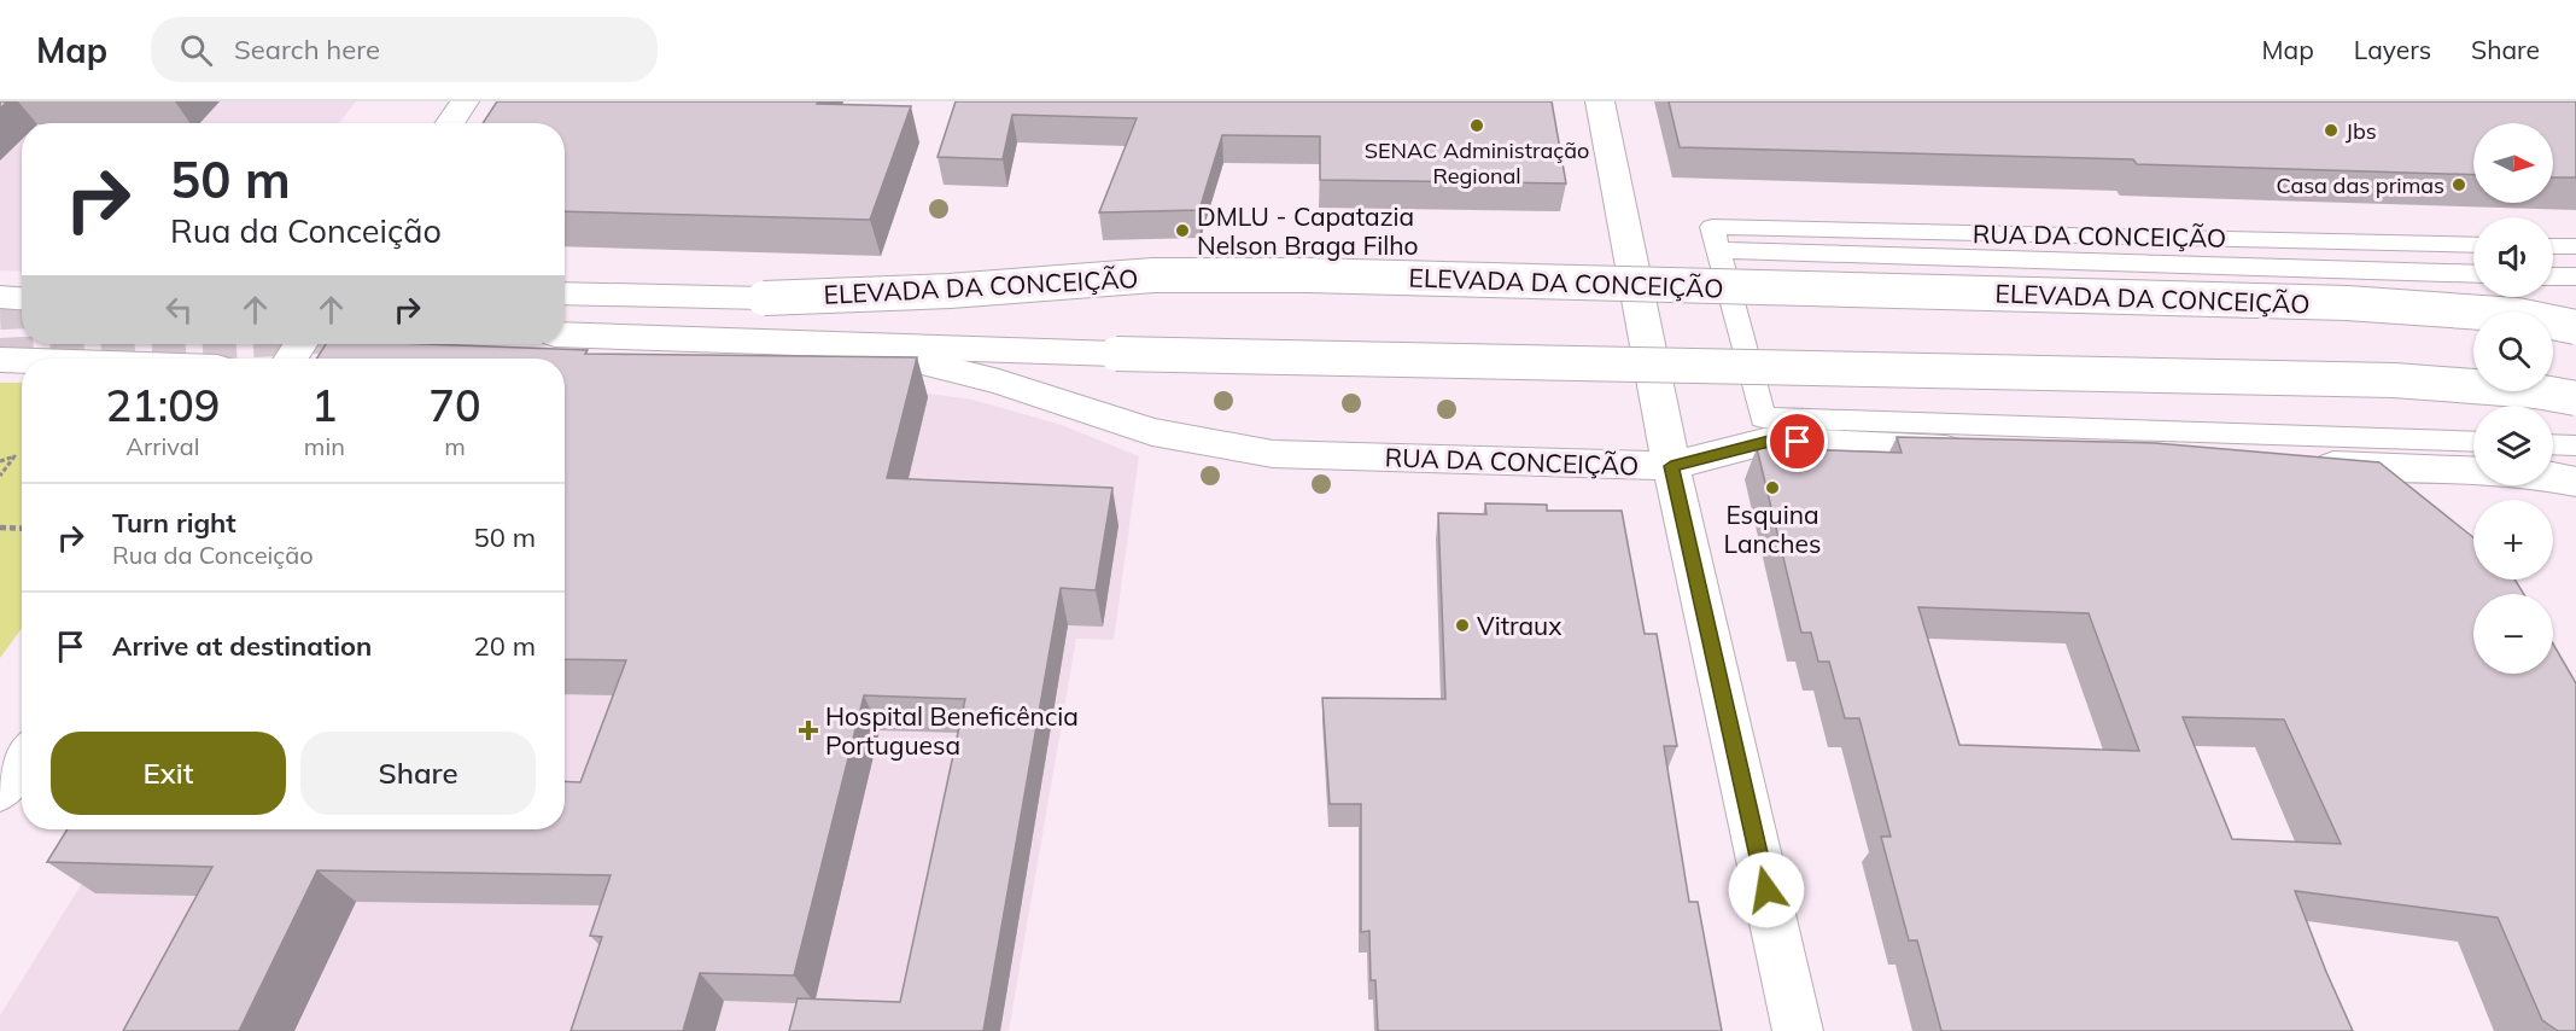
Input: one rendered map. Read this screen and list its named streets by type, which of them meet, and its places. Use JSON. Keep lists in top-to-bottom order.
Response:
{
  "streets": {
    "main road": ["RUA DA CONCEIÇÃO", "ELEVADA DA CONCEIÇÃO"]
  },
  "crossings": [
    ["RUA DA CONCEIÇÃO", "ELEVADA DA CONCEIÇÃO"]
  ],
  "places": {
    "other": [
      "SENAC Administração Regional",
      "Jbs",
      "Casa das primas",
      "DMLU - Capatazia Nelson Braga Filho",
      "Esquina Lanches",
      "Vitraux"
    ],
    "health": ["Hospital Beneficência Portuguesa"]
  },
  "north": "right",
  "page": {
    "header": "Map",
    "search": "Search here",
    "nav": ["Map", "Layers", "Share"],
    "map_buttons": ["+", "−"],
    "turn": ["50 m", "Rua da Conceição"],
    "eta": [
      "21:09",
      "Arrival",
      "1",
      "min",
      "70",
      "m"
    ],
    "list": [
      {
        "name": "Turn right",
        "note": "Rua da Conceição",
        "value": "50 m"
      },
      {
        "name": "Arrive at destination",
        "value": "20 m"
      }
    ],
    "buttons": ["Exit", "Share"]
  }
}
